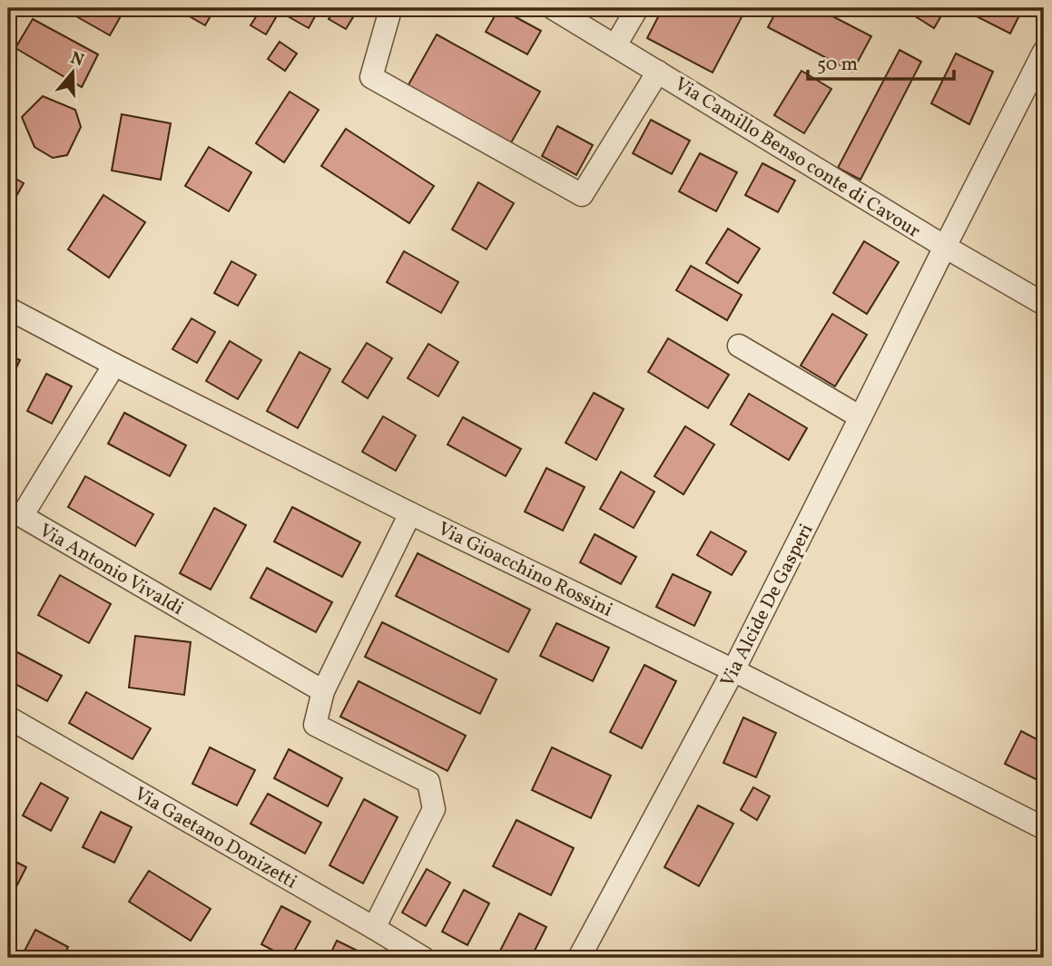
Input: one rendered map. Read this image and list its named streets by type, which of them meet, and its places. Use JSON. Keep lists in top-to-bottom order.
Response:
{
  "streets": {
    "street": [
      "Via Camillo Benso conte di Cavour",
      "Via Antonio Vivaldi",
      "Via Gioacchino Rossini",
      "Via Alcide De Gasperi",
      "Via Gaetano Donizetti"
    ]
  },
  "crossings": [
    ["Via Camillo Benso conte di Cavour", "Via Alcide De Gasperi"],
    ["Via Antonio Vivaldi", "Via Gioacchino Rossini"],
    ["Via Gioacchino Rossini", "Via Alcide De Gasperi"]
  ],
  "scale_bar": "50 m",
  "north": "top"
}
